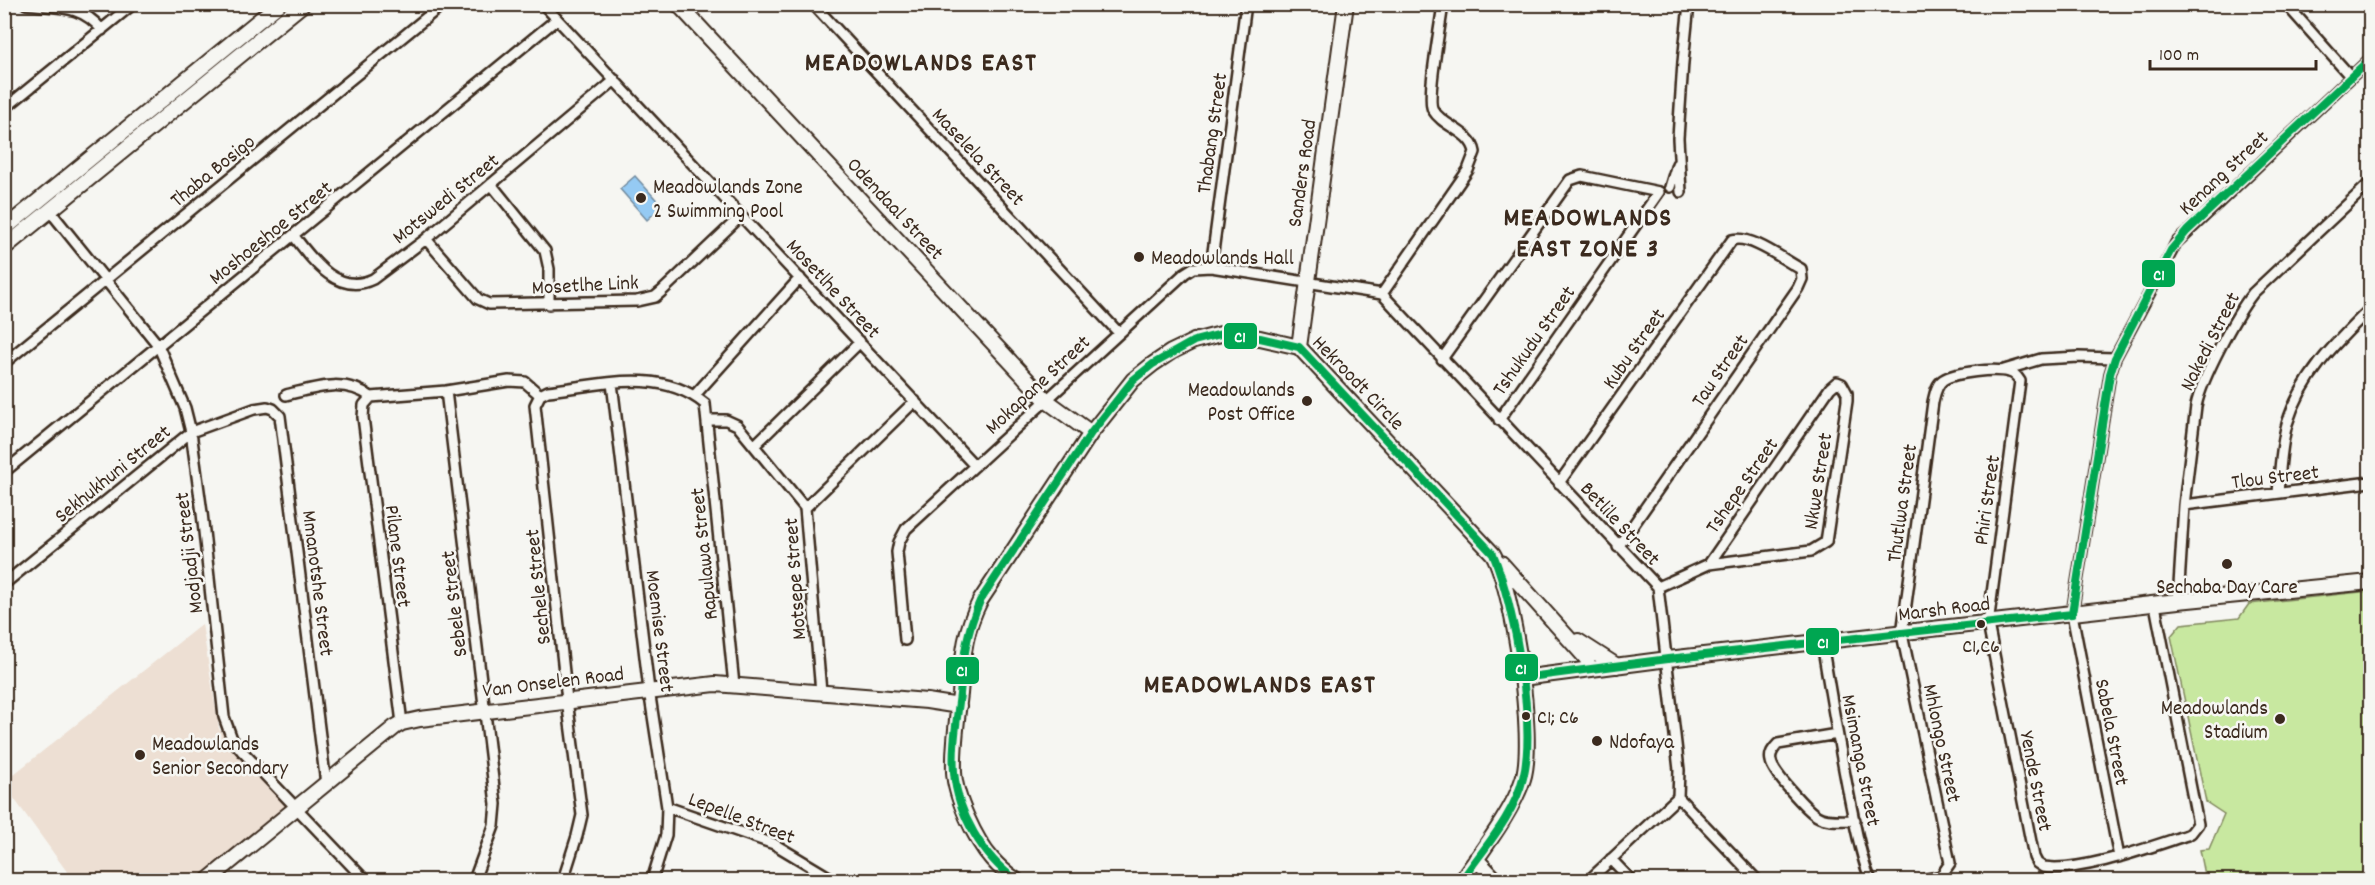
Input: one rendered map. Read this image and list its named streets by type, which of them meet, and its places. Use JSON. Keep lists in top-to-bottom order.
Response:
{
  "streets": {
    "street": [
      "Thabang Street",
      "Maselela Street",
      "Thaba Bosigo",
      "Kenang Street",
      "Sanders Road",
      "Motswedi Street",
      "Odendaal Street",
      "Moshoeshoe Street",
      "Mosetlhe Link",
      "Mosetlhe Street",
      "Tshukudu Street",
      "Nakedi Street",
      "Kubu Street",
      "Tau Street",
      "Hekroodt Circle",
      "Mokapane Street",
      "Sekhukhuni Street",
      "Tlou Street",
      "Nkwe Street",
      "Tshepe Street",
      "Phiri Street",
      "Thutlwa Street",
      "Betlile Street",
      "Modjadji Street",
      "Rapulawa Street",
      "Pilane Street",
      "Motsepe Street",
      "Mmanotshe Street",
      "Sechele Street",
      "Sebele Street",
      "Marsh Road",
      "Moemise Street",
      "Van Onselen Road",
      "Sabela Street",
      "Mhlongo Street",
      "Msimanga Street",
      "Yende Street",
      "Lepelle Street"
    ]
  },
  "crossings": [
    ["Thabang Street", "Mokapane Street"],
    ["Maselela Street", "Mokapane Street"],
    ["Thaba Bosigo", "Modjadji Street"],
    ["Kenang Street", "Marsh Road"],
    ["Kenang Street", "Sabela Street"],
    ["Sanders Road", "Hekroodt Circle"],
    ["Sanders Road", "Mokapane Street"],
    ["Motswedi Street", "Moshoeshoe Street"],
    ["Motswedi Street", "Mosetlhe Link"],
    ["Motswedi Street", "Mosetlhe Street"],
    ["Odendaal Street", "Hekroodt Circle"],
    ["Odendaal Street", "Mokapane Street"],
    ["Moshoeshoe Street", "Mosetlhe Street"],
    ["Moshoeshoe Street", "Modjadji Street"],
    ["Mosetlhe Link", "Mosetlhe Street"],
    ["Mosetlhe Street", "Mokapane Street"],
    ["Mosetlhe Street", "Motsepe Street"],
    ["Tshukudu Street", "Betlile Street"],
    ["Nakedi Street", "Tlou Street"],
    ["Nakedi Street", "Marsh Road"],
    ["Kubu Street", "Tau Street"],
    ["Kubu Street", "Betlile Street"],
    ["Tau Street", "Betlile Street"],
    ["Hekroodt Circle", "Marsh Road"],
    ["Hekroodt Circle", "Van Onselen Road"],
    ["Sekhukhuni Street", "Modjadji Street"],
    ["Sekhukhuni Street", "Mmanotshe Street"],
    ["Nkwe Street", "Tshepe Street"],
    ["Tshepe Street", "Betlile Street"],
    ["Phiri Street", "Thutlwa Street"],
    ["Phiri Street", "Marsh Road"],
    ["Phiri Street", "Yende Street"],
    ["Thutlwa Street", "Marsh Road"],
    ["Thutlwa Street", "Mhlongo Street"],
    ["Betlile Street", "Marsh Road"],
    ["Rapulawa Street", "Van Onselen Road"],
    ["Pilane Street", "Van Onselen Road"],
    ["Motsepe Street", "Van Onselen Road"],
    ["Sechele Street", "Van Onselen Road"],
    ["Sebele Street", "Van Onselen Road"],
    ["Marsh Road", "Sabela Street"],
    ["Marsh Road", "Mhlongo Street"],
    ["Marsh Road", "Msimanga Street"],
    ["Marsh Road", "Yende Street"],
    ["Moemise Street", "Van Onselen Road"],
    ["Moemise Street", "Lepelle Street"],
    ["Sabela Street", "Yende Street"]
  ],
  "districts": ["MEADOWLANDS EAST", "MEADOWLANDS EAST ZONE 3", "MEADOWLANDS EAST"],
  "places": [
    "Meadowlands Zone 2 Swimming Pool",
    "Meadowlands Hall",
    "Meadowlands Post Office",
    "Sechaba Day Care",
    "C1,C6",
    "C1; C6",
    "Meadowlands Stadium",
    "Ndofaya",
    "Meadowlands Senior Secondary"
  ],
  "lines": ["transit line C1"],
  "scale_bar": "100 m"
}
